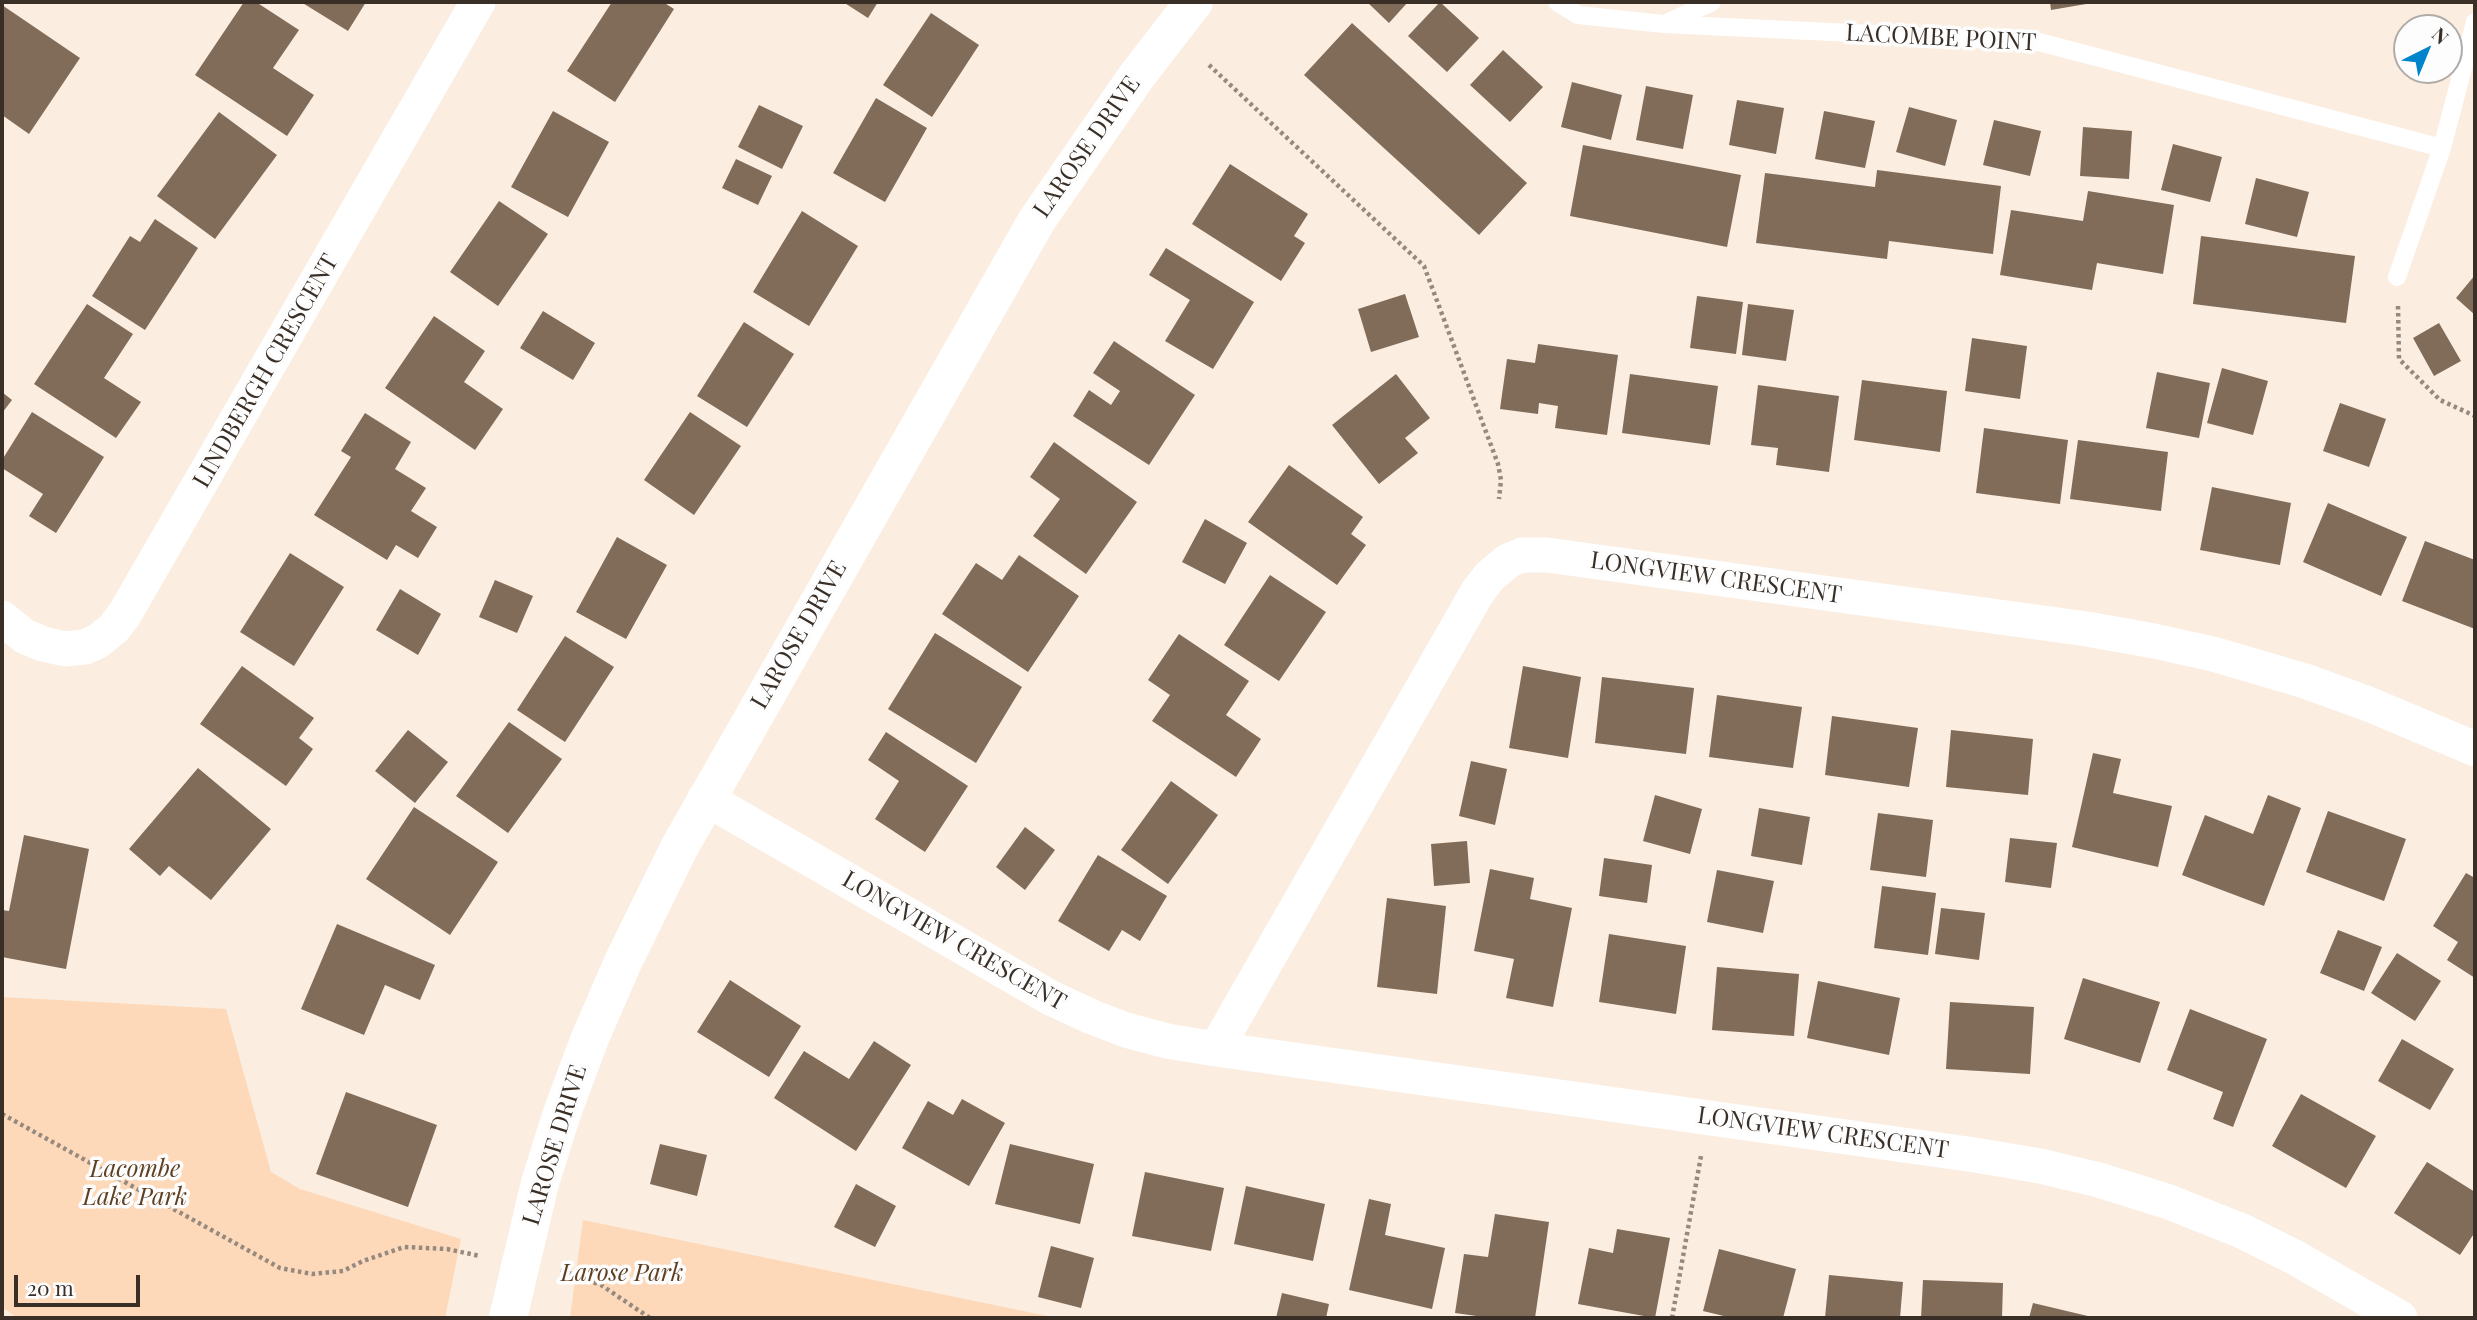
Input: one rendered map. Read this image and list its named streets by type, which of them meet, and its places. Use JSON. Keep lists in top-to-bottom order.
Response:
{
  "streets": {
    "street": ["LAROSE DRIVE", "LINDBERGH CRESCENT", "LONGVIEW CRESCENT"],
    "lane": ["LACOMBE POINT"]
  },
  "crossings": [
    ["LAROSE DRIVE", "LONGVIEW CRESCENT"]
  ],
  "parks": ["Lacombe Lake Park", "Larose Park"],
  "scale_bar": "20 m",
  "north": "top right"
}
